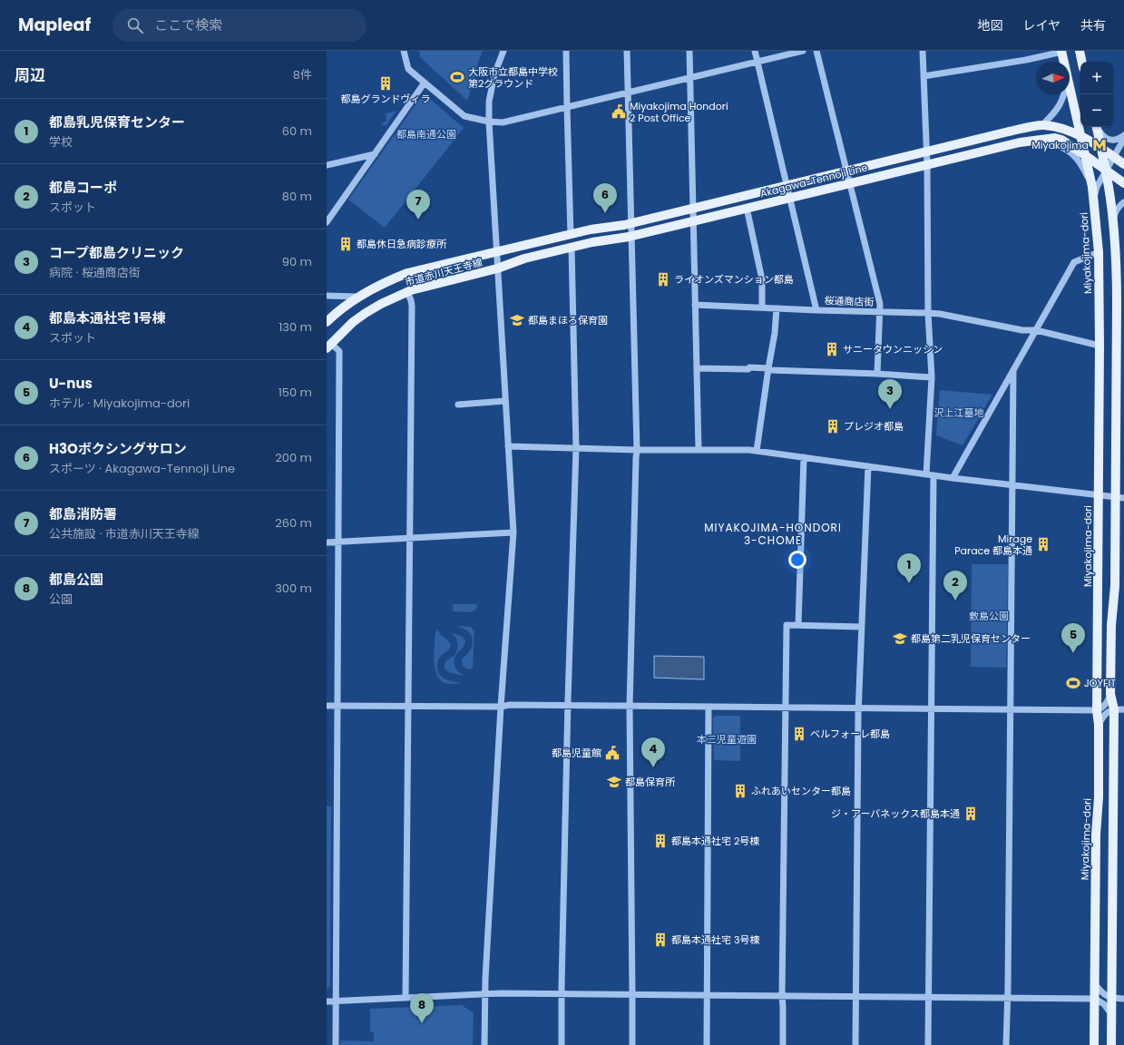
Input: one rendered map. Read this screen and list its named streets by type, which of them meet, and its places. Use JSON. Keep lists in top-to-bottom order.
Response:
{
  "streets": {
    "main road": ["Akagawa-Tennoji Line", "Miyakojima-dori", "市道赤川天王寺線"],
    "street": ["桜通商店街"]
  },
  "crossings": [
    ["Akagawa-Tennoji Line", "Miyakojima-dori"],
    ["Akagawa-Tennoji Line", "市道赤川天王寺線"],
    ["Miyakojima-dori", "桜通商店街"]
  ],
  "districts": ["MIYAKOJIMA-HONDORI 3-CHOME"],
  "parks": [
    "都島南通公園",
    "沢上江墓地",
    "敷島公園",
    "本三児童遊園"
  ],
  "places": {
    "sports": ["大阪市立都島中学校 第2グラウンド", "JOYFIT"],
    "building": [
      "都島グランドヴィラ",
      "都島休日急病診療所",
      "ライオンズマンション都島",
      "サニータウンニッシン",
      "プレジオ都島",
      "Mirage Parace 都島本通",
      "ベルフォーレ都島",
      "ふれあいセンター都島",
      "ジ・アーバネックス都島本通",
      "都島本通社宅 2号棟",
      "都島本通社宅 3号棟"
    ],
    "public building": ["Miyakojima Hondori 2 Post Office", "都島児童館"],
    "metro station": ["Miyakojima"],
    "school or university": ["都島まほろ保育園", "都島第二乳児保育センター", "都島保育所"]
  },
  "north": "right",
  "page": {
    "header": "Mapleaf",
    "search": "ここで検索",
    "nav": ["地図", "レイヤ", "共有"],
    "heading": ["周辺", "8件"],
    "map_buttons": ["+", "−"],
    "list": [
      {
        "mark": "1",
        "name": "都島乳児保育センター",
        "note": "学校",
        "value": "60 m"
      },
      {
        "mark": "2",
        "name": "都島コーポ",
        "note": "スポット",
        "value": "80 m"
      },
      {
        "mark": "3",
        "name": "コープ都島クリニック",
        "note": "病院 · 桜通商店街",
        "value": "90 m"
      },
      {
        "mark": "4",
        "name": "都島本通社宅 1号棟",
        "note": "スポット",
        "value": "130 m"
      },
      {
        "mark": "5",
        "name": "U-nus",
        "note": "ホテル · Miyakojima-dori",
        "value": "150 m"
      },
      {
        "mark": "6",
        "name": "H3Oボクシングサロン",
        "note": "スポーツ · Akagawa-Tennoji Line",
        "value": "200 m"
      },
      {
        "mark": "7",
        "name": "都島消防署",
        "note": "公共施設 · 市道赤川天王寺線",
        "value": "260 m"
      },
      {
        "mark": "8",
        "name": "都島公園",
        "note": "公園",
        "value": "300 m"
      }
    ],
    "pins": [
      "6",
      "7",
      "3",
      "1",
      "2",
      "5",
      "4",
      "8"
    ]
  }
}
